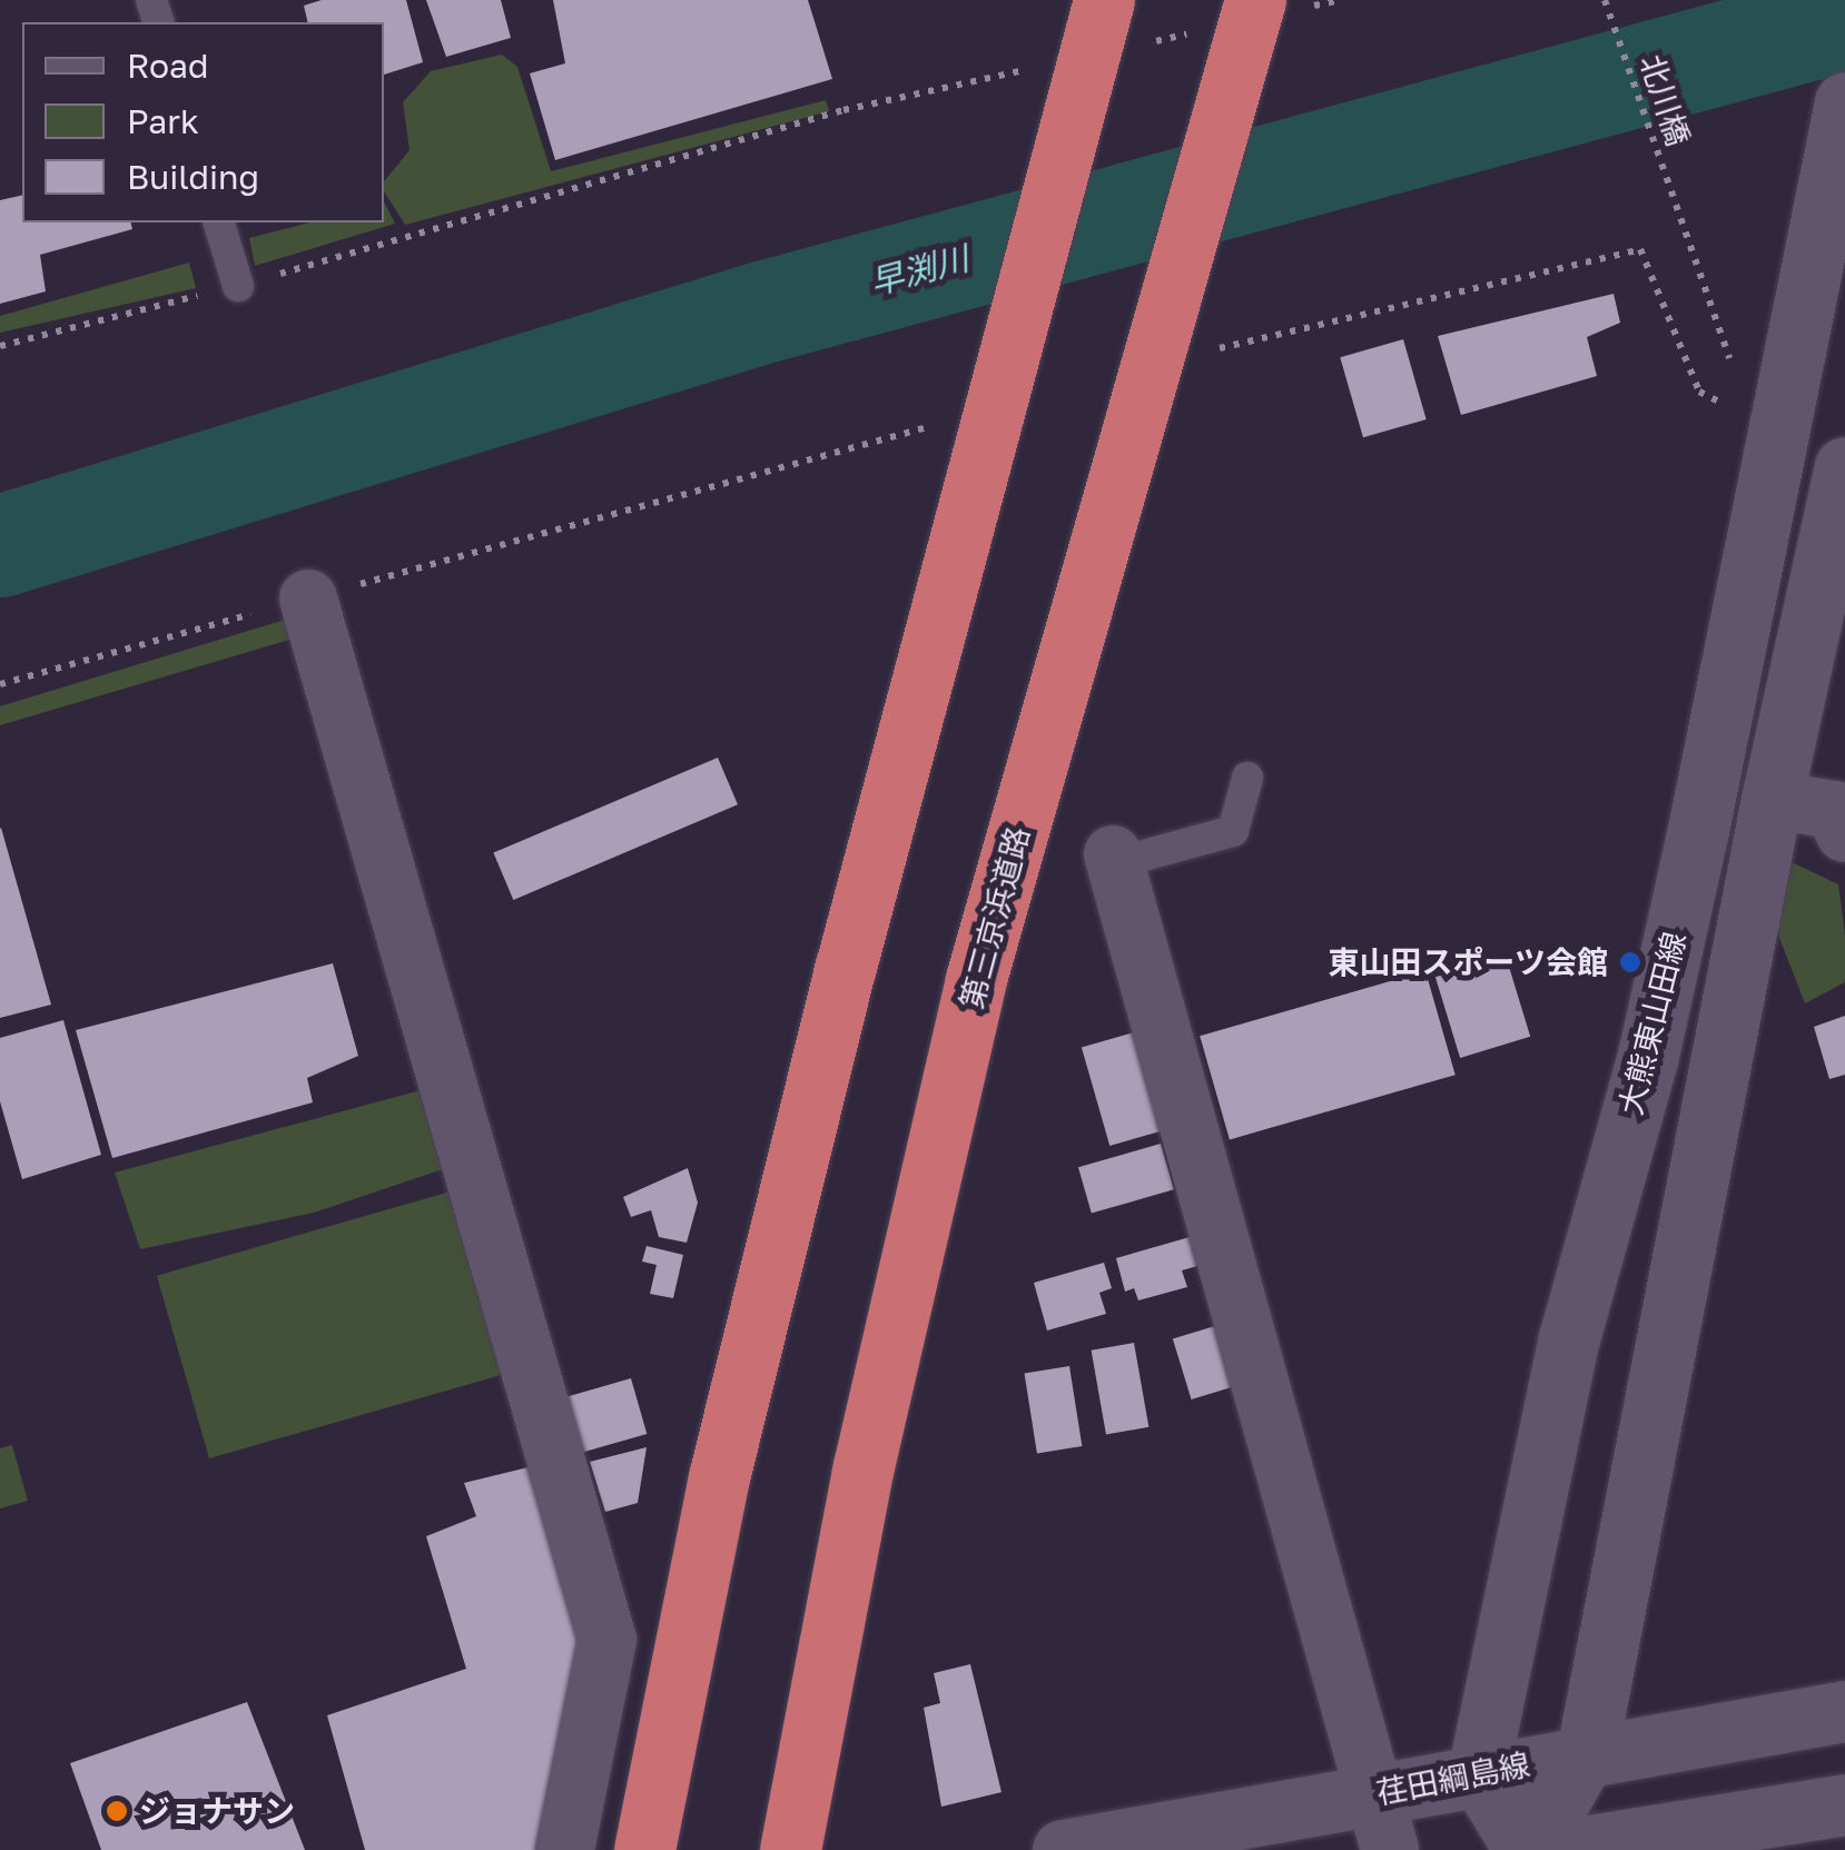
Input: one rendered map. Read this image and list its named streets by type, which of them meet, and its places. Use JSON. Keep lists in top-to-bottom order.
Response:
{
  "streets": {
    "highway": ["第三京浜道路"],
    "street": ["大熊東山田線", "荏田綱島線"],
    "path": ["北川橋"]
  },
  "crossings": [
    ["大熊東山田線", "荏田綱島線"]
  ],
  "water": ["早渕川"],
  "places": ["東山田スポーツ会館", "ジョナサン"],
  "legend": ["Road", "Park", "Building"]
}
